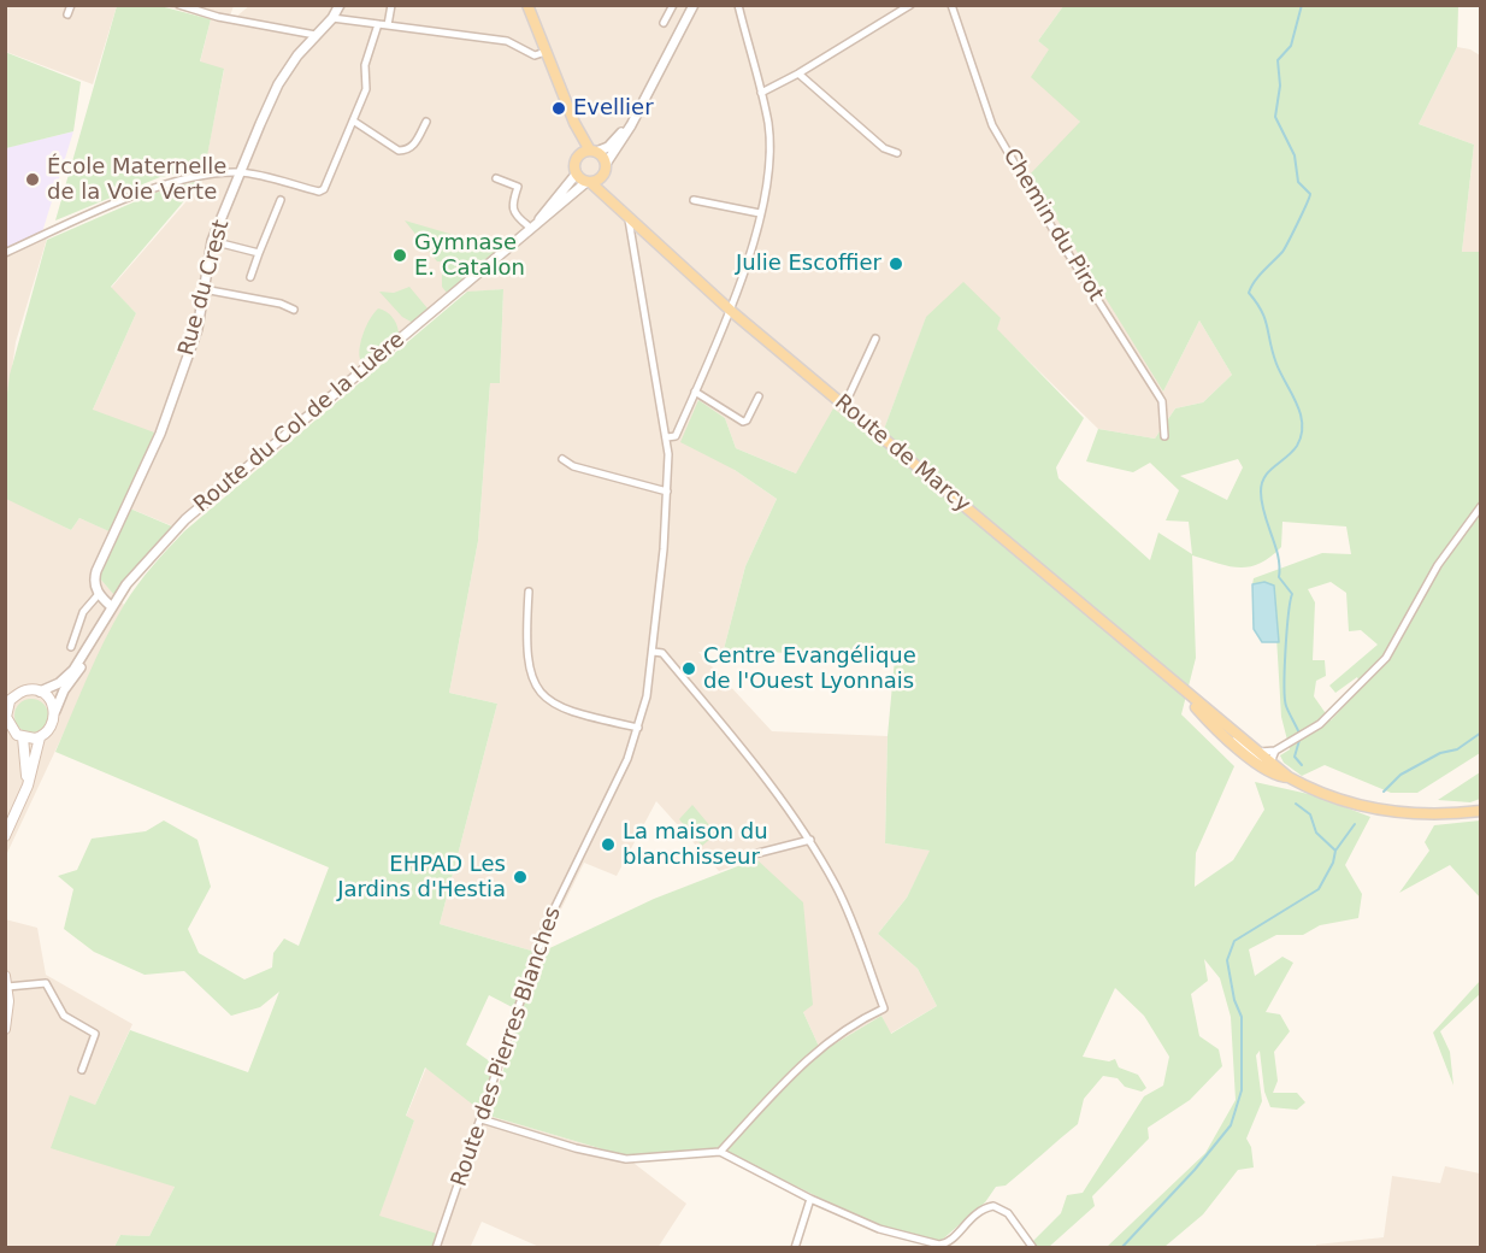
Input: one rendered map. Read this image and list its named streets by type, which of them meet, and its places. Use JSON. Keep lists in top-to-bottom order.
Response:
{
  "streets": {
    "main road": ["Route de Marcy"],
    "street": [
      "Chemin du Pirot",
      "Rue du Crest",
      "Route du Col de la Luère",
      "Route des Pierres Blanches"
    ]
  },
  "crossings": [
    ["Route du Col de la Luère", "Route de Marcy"],
    ["Route de Marcy", "Route des Pierres Blanches"]
  ],
  "places": [
    "Evellier",
    "École Maternelle de la Voie Verte",
    "Gymnase E. Catalon",
    "Julie Escoffier",
    "Centre Evangélique de l'Ouest Lyonnais",
    "La maison du blanchisseur",
    "EHPAD Les Jardins d'Hestia"
  ]
}
